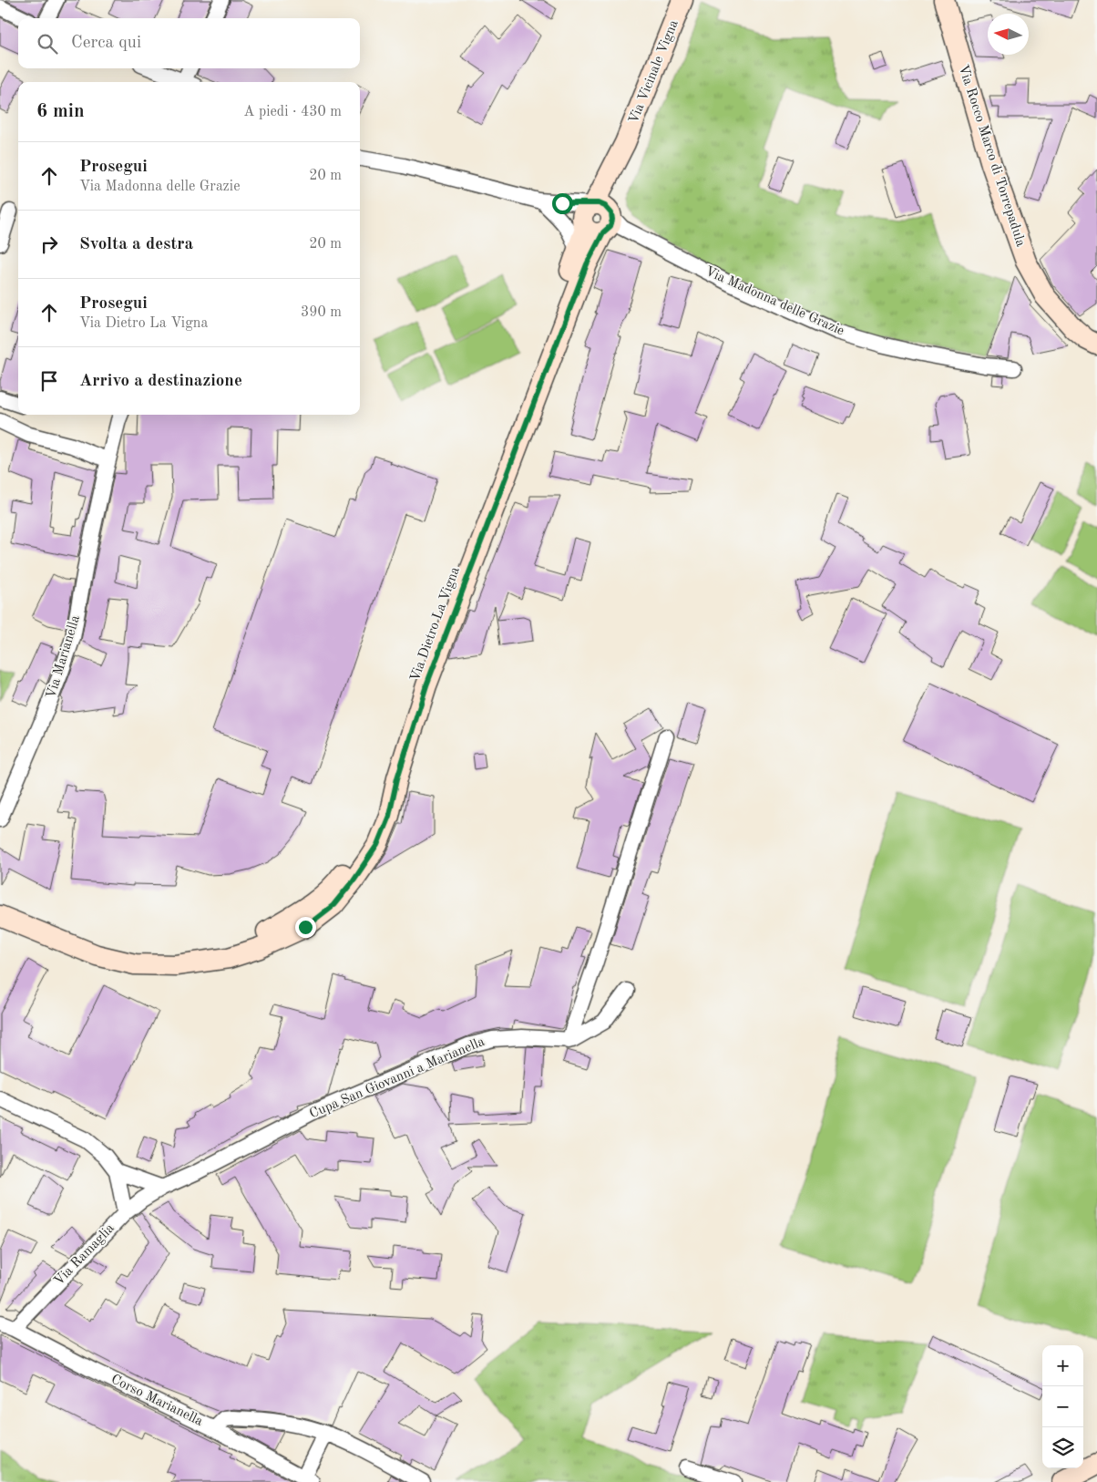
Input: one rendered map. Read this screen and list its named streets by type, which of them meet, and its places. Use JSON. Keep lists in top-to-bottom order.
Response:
{
  "streets": {
    "street": [
      "Via Vicinale Vigna",
      "Via Rocco Marco di Torrepadula",
      "Via Madonna delle Grazie",
      "Via Dietro La Vigna",
      "Via Marianella",
      "Cupa San Giovanni a Marianella",
      "Via Ramaglia",
      "Corso Marianella"
    ]
  },
  "crossings": [
    ["Via Vicinale Vigna", "Via Madonna delle Grazie"],
    ["Via Vicinale Vigna", "Via Dietro La Vigna"],
    ["Via Madonna delle Grazie", "Via Dietro La Vigna"],
    ["Cupa San Giovanni a Marianella", "Via Ramaglia"],
    ["Via Ramaglia", "Corso Marianella"]
  ],
  "north": "left",
  "page": {
    "search": "Cerca qui",
    "heading": ["6 min", "A piedi · 430 m"],
    "list": [
      ["Prosegui", "Via Madonna delle Grazie", "20 m"],
      ["Svolta a destra", "20 m"],
      ["Prosegui", "Via Dietro La Vigna", "390 m"],
      "Arrivo a destinazione"
    ],
    "map_buttons": ["+", "−"]
  }
}
